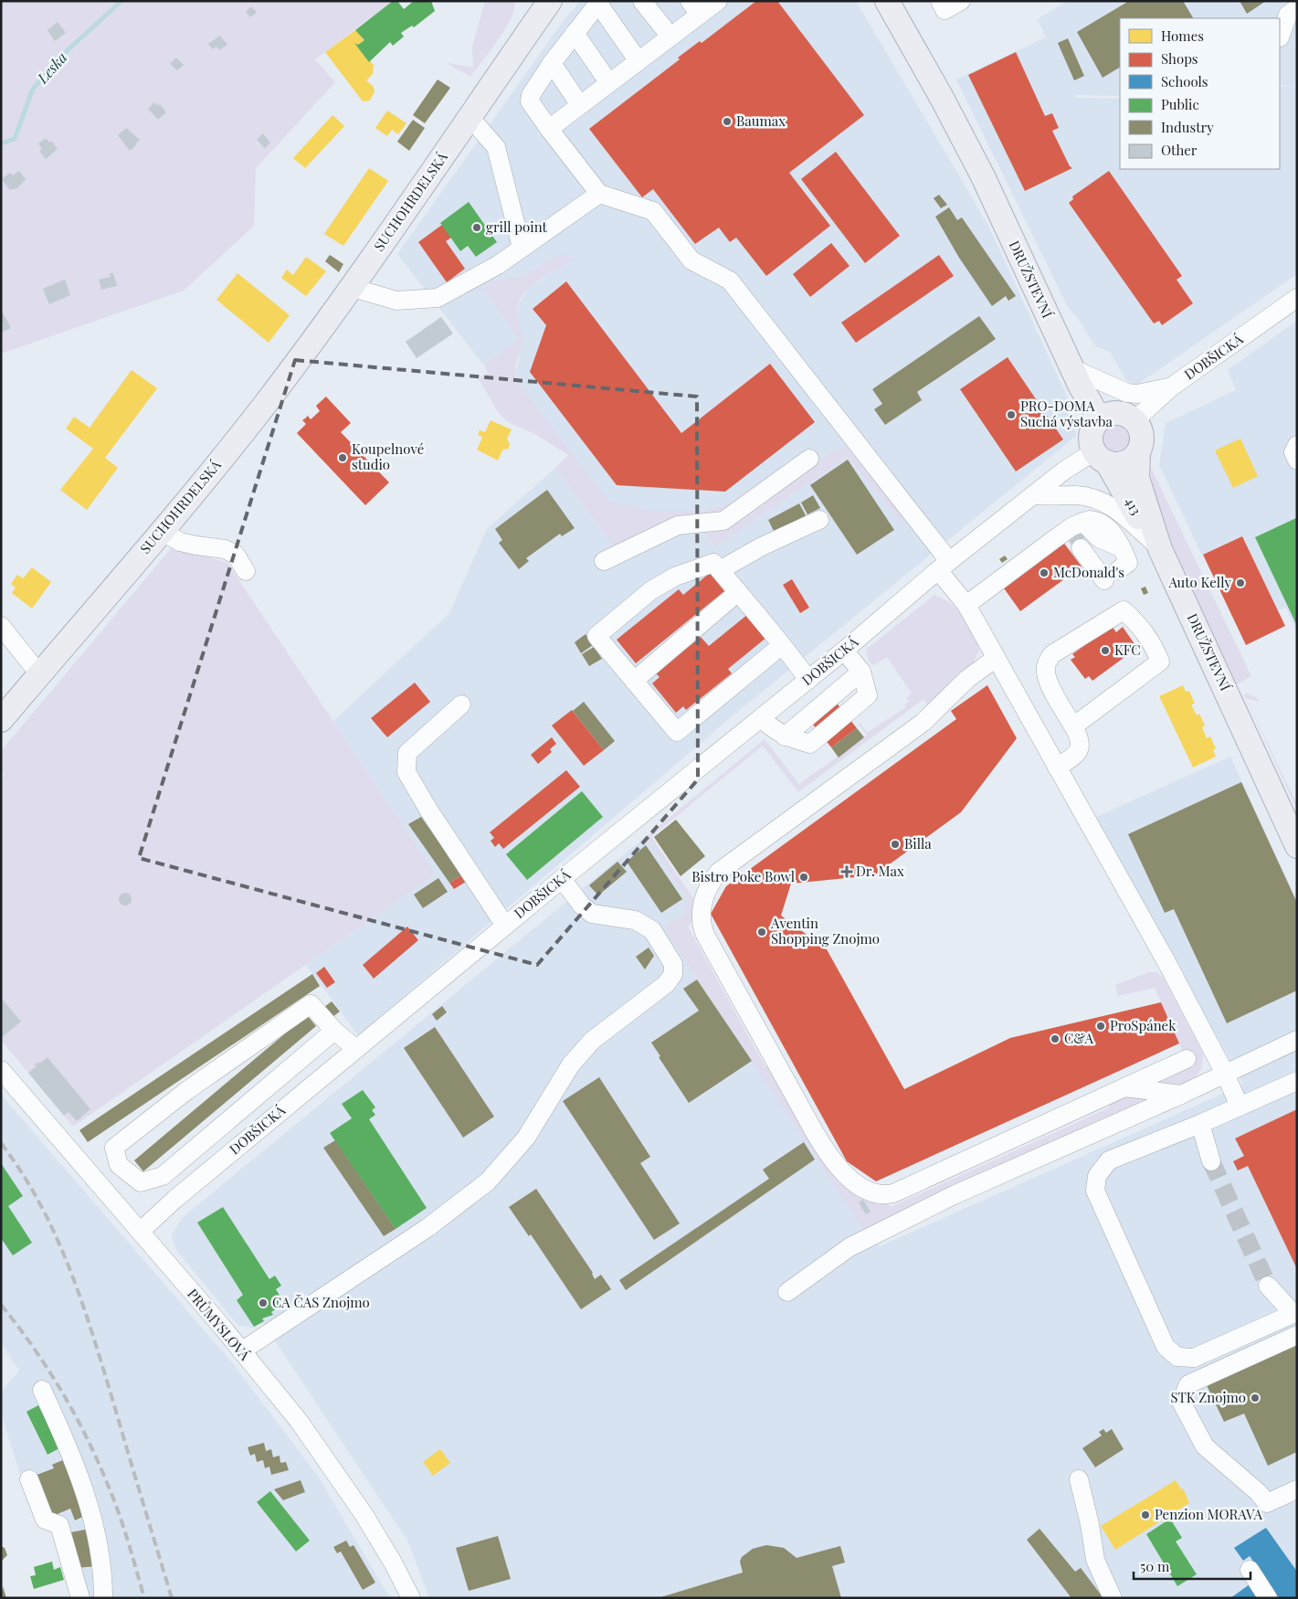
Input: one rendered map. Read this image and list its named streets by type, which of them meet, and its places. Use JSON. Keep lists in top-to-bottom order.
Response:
{
  "streets": {
    "main road": ["SUCHOHRDELSKÁ", "DRUŽSTEVNÍ", "413"],
    "street": ["DOBŠICKÁ", "PRŮMYSLOVÁ"]
  },
  "crossings": [
    ["DRUŽSTEVNÍ", "DOBŠICKÁ"],
    ["DRUŽSTEVNÍ", "413"],
    ["DOBŠICKÁ", "413"],
    ["DOBŠICKÁ", "PRŮMYSLOVÁ"]
  ],
  "water": ["Leska"],
  "places": {
    "other": [
      "Baumax",
      "grill point",
      "PRO-DOMA Suchá výstavba",
      "Koupelnové studio",
      "McDonald's",
      "Auto Kelly",
      "KFC",
      "Billa",
      "Bistro Poke Bowl",
      "Aventin Shopping Znojmo",
      "ProSpánek",
      "C&A",
      "CA ČAS Znojmo",
      "STK Znojmo",
      "Penzion MORAVA"
    ],
    "health": ["Dr. Max"]
  },
  "legend": [
    "Homes",
    "Shops",
    "Schools",
    "Public",
    "Industry",
    "Other"
  ],
  "scale_bar": "50 m"
}
